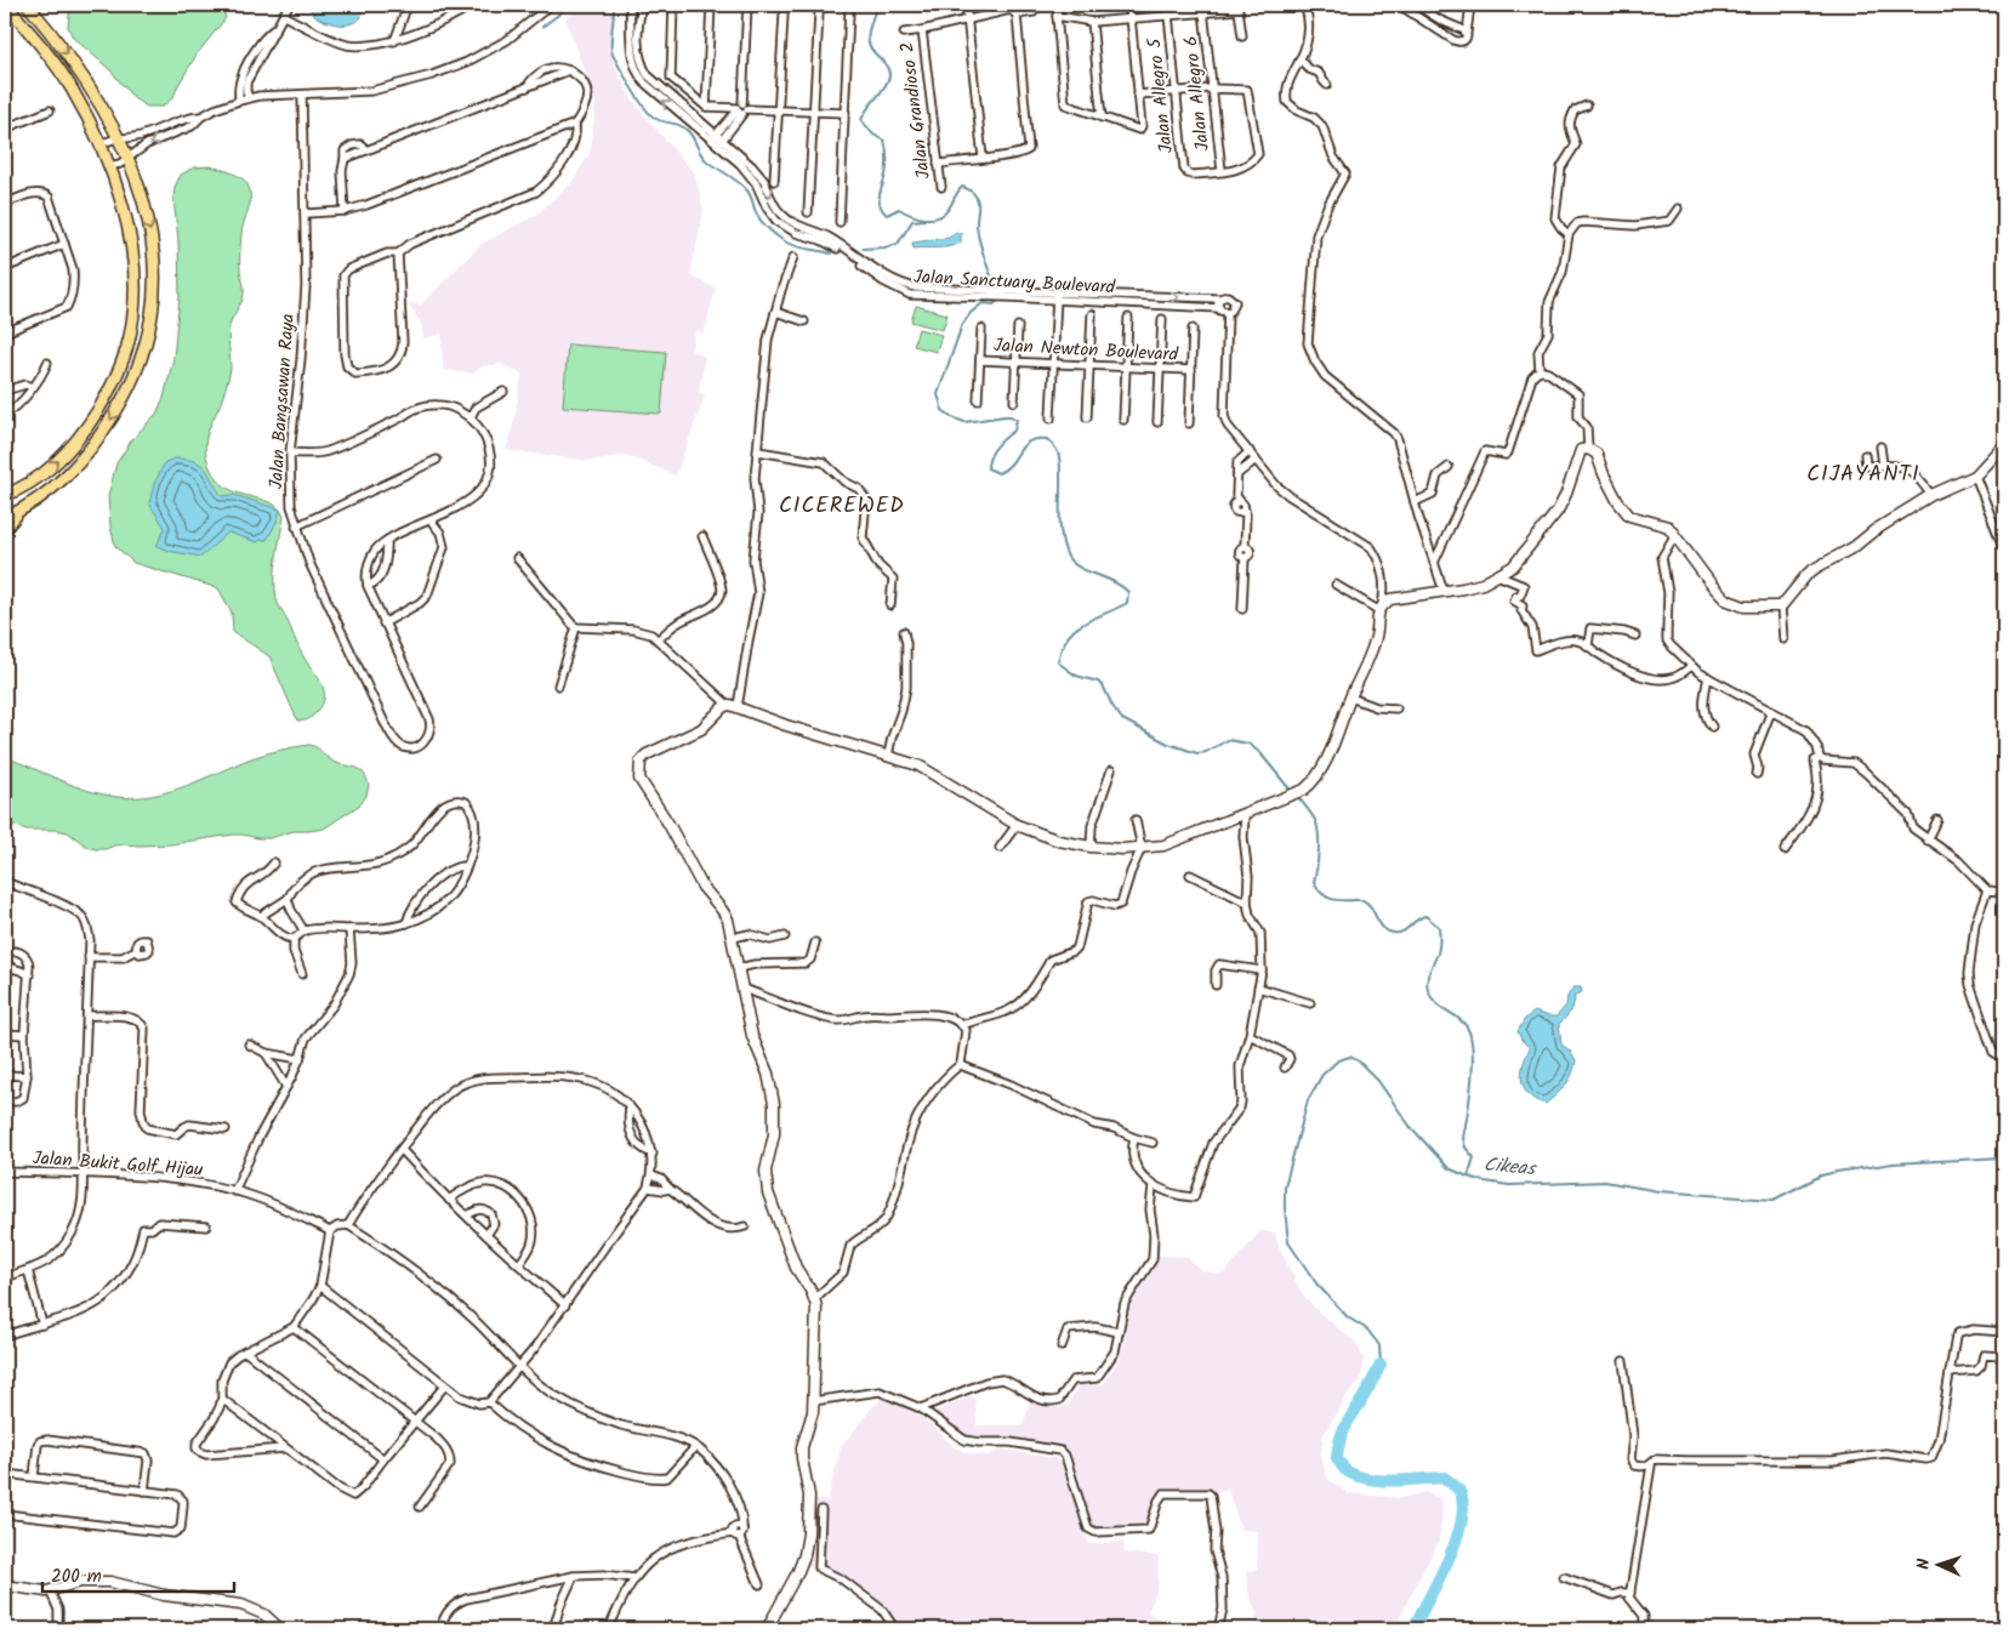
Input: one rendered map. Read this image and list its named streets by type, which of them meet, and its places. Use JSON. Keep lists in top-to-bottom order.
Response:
{
  "streets": {
    "street": [
      "Jalan Allegro 6",
      "Jalan Allegro 5",
      "Jalan Grandioso 2",
      "Jalan Sanctuary Boulevard",
      "Jalan Newton Boulevard",
      "Jalan Bangsawan Raya",
      "Jalan Bukit Golf Hijau"
    ]
  },
  "crossings": [
    ["Jalan Allegro 6", "Jalan Allegro 5"]
  ],
  "districts": ["CIJAYANTI", "CICEREWED"],
  "water": ["Cikeas"],
  "scale_bar": "200 m",
  "north": "left"
}
